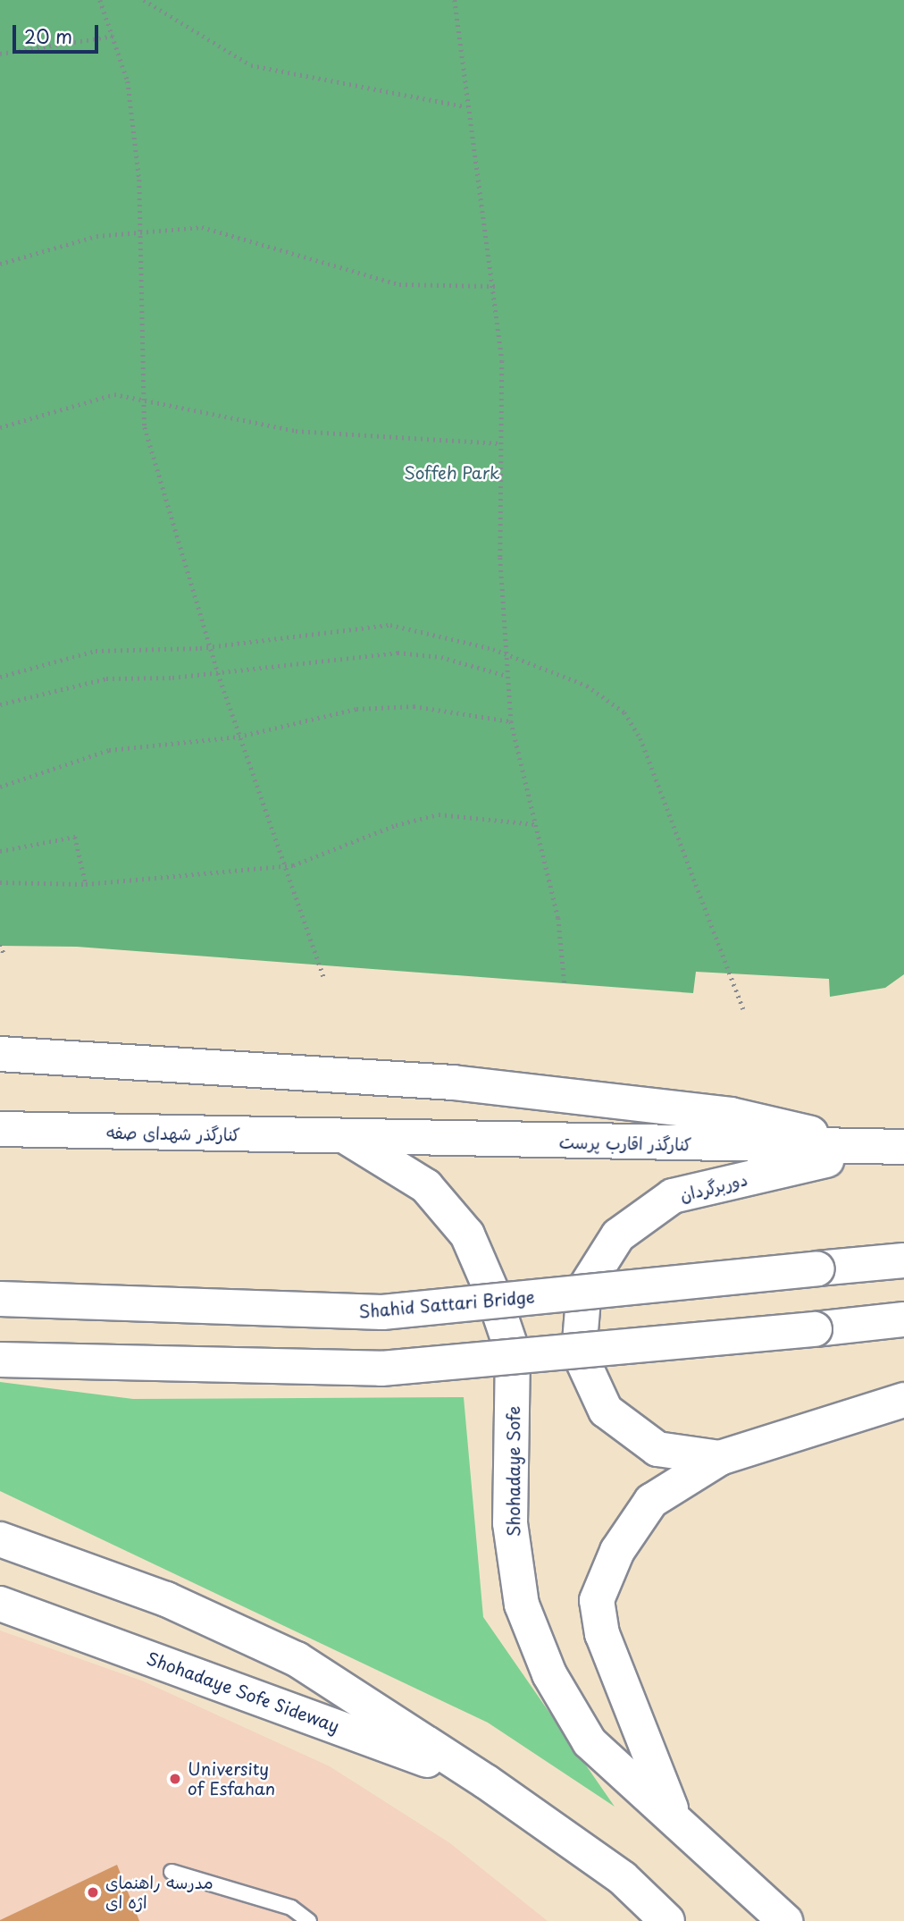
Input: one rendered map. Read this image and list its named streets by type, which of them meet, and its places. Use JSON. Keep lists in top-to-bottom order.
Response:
{
  "streets": {
    "main road": [
      "کنارگذر شهدای صفه",
      "کنارگذر اقارب پرست",
      "دوربرگردان",
      "Shahid Sattari Bridge",
      "Shohadaye Sofe",
      "Shohadaye Sofe Sideway"
    ]
  },
  "crossings": [
    ["کنارگذر شهدای صفه", "کنارگذر اقارب پرست"],
    ["کنارگذر شهدای صفه", "Shohadaye Sofe"],
    ["کنارگذر اقارب پرست", "دوربرگردان"],
    ["کنارگذر اقارب پرست", "Shohadaye Sofe"]
  ],
  "parks": ["Soffeh Park"],
  "places": ["University of Esfahan", "مدرسه راهنمای اژه ای"],
  "scale_bar": "20 m"
}
